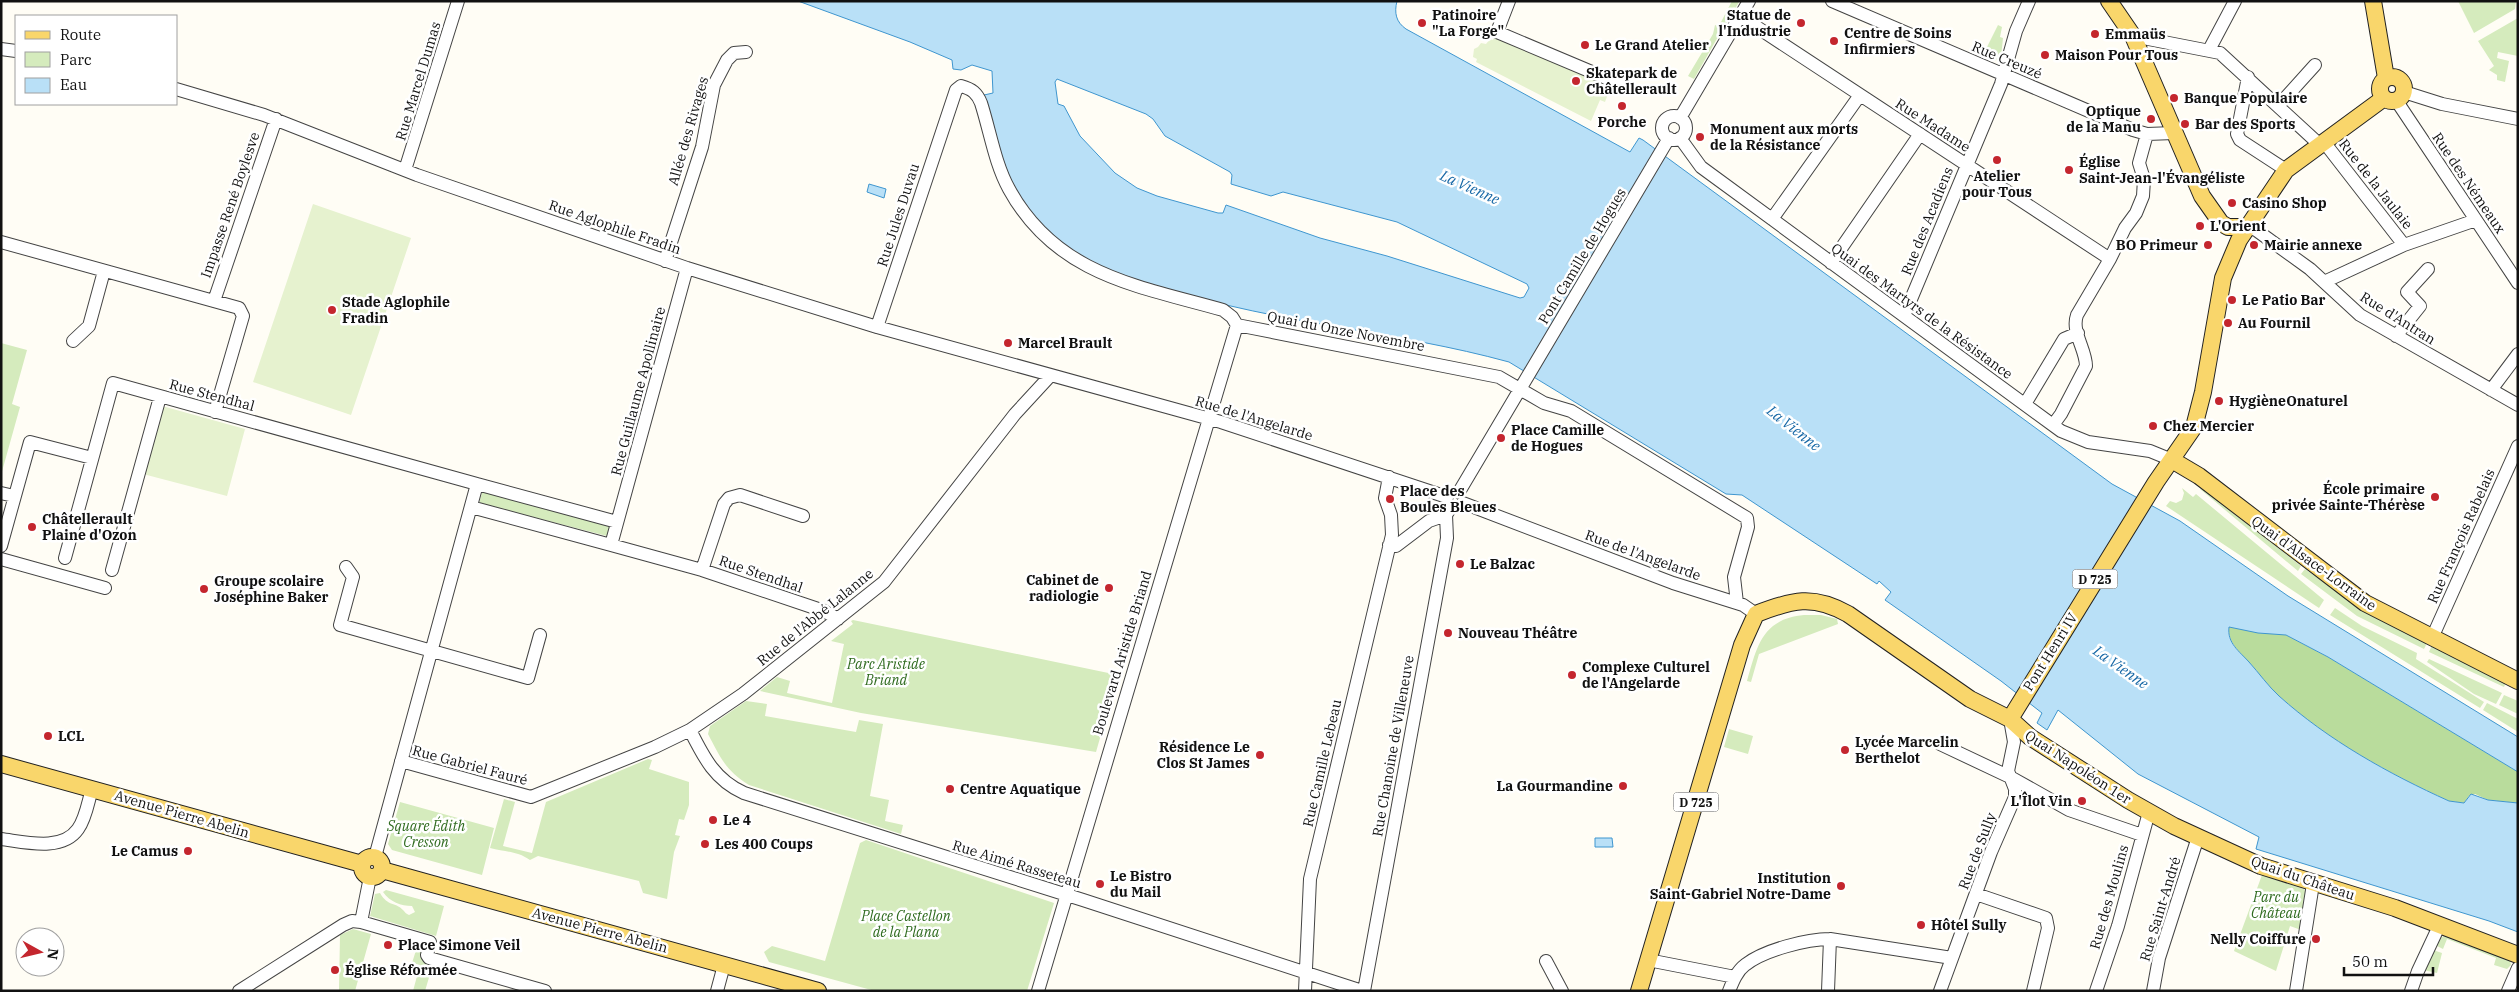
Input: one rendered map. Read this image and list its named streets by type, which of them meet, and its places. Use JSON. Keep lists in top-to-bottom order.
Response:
{
  "streets": {
    "main road": [
      "Quai d'Alsace-Lorraine",
      "D 725",
      "Pont Henri IV",
      "Quai Napoléon 1er",
      "Avenue Pierre Abelin",
      "Quai du Château"
    ],
    "street": [
      "Rue Creuzé",
      "Rue Marcel Dumas",
      "Rue Madame",
      "Allée des Rivages",
      "Rue des Némeaux",
      "Rue de la Jaulaie",
      "Impasse René Boylesve",
      "Rue Jules Duvau",
      "Rue des Acadiens",
      "Rue Aglophile Fradin",
      "Pont Camille de Hogues",
      "Quai des Martyrs de la Résistance",
      "Rue d'Antran",
      "Quai du Onze Novembre",
      "Rue Guillaume Apollinaire",
      "Rue Stendhal",
      "Rue de l'Angelarde",
      "Rue François Rabelais",
      "Rue de l'Abbé Lalanne",
      "Boulevard Aristide Briand",
      "Rue Chanoine de Villeneuve",
      "Rue Camille Lebeau",
      "Rue Gabriel Fauré",
      "Rue de Sully",
      "Rue Aimé Rasseteau",
      "Rue des Moulins",
      "Rue Saint-André"
    ]
  },
  "crossings": [
    ["Rue Creuzé", "Rue des Acadiens"],
    ["Rue Marcel Dumas", "Rue Aglophile Fradin"],
    ["Rue Madame", "Rue des Acadiens"],
    ["Allée des Rivages", "Rue Aglophile Fradin"],
    ["Rue des Némeaux", "D 725"],
    ["Rue de la Jaulaie", "D 725"],
    ["Impasse René Boylesve", "Rue Aglophile Fradin"],
    ["Rue Jules Duvau", "Rue Aglophile Fradin"],
    ["Rue Jules Duvau", "Quai du Onze Novembre"],
    ["Rue Jules Duvau", "Boulevard Aristide Briand"],
    ["Rue des Acadiens", "Quai des Martyrs de la Résistance"],
    ["Rue Aglophile Fradin", "Rue Guillaume Apollinaire"],
    ["Rue Aglophile Fradin", "Rue de l'Angelarde"],
    ["Rue Aglophile Fradin", "Rue de l'Abbé Lalanne"],
    ["Pont Camille de Hogues", "Quai des Martyrs de la Résistance"],
    ["Pont Camille de Hogues", "Quai du Onze Novembre"],
    ["Quai des Martyrs de la Résistance", "Quai d'Alsace-Lorraine"],
    ["Quai des Martyrs de la Résistance", "D 725"],
    ["Quai des Martyrs de la Résistance", "Pont Henri IV"],
    ["Rue d'Antran", "D 725"],
    ["Quai du Onze Novembre", "Rue de l'Angelarde"],
    ["Quai du Onze Novembre", "Boulevard Aristide Briand"],
    ["Rue Guillaume Apollinaire", "Rue Stendhal"],
    ["Rue Stendhal", "Rue de l'Abbé Lalanne"],
    ["Rue de l'Angelarde", "D 725"],
    ["Rue de l'Angelarde", "Rue de l'Abbé Lalanne"],
    ["Rue de l'Angelarde", "Boulevard Aristide Briand"],
    ["Rue de l'Angelarde", "Rue Chanoine de Villeneuve"],
    ["Rue de l'Angelarde", "Quai Napoléon 1er"],
    ["Rue François Rabelais", "Quai d'Alsace-Lorraine"],
    ["Quai d'Alsace-Lorraine", "D 725"],
    ["Quai d'Alsace-Lorraine", "Pont Henri IV"],
    ["D 725", "Pont Henri IV"],
    ["D 725", "Quai Napoléon 1er"],
    ["Rue de l'Abbé Lalanne", "Rue Gabriel Fauré"],
    ["Rue de l'Abbé Lalanne", "Rue Aimé Rasseteau"],
    ["Pont Henri IV", "Quai Napoléon 1er"],
    ["Pont Henri IV", "Rue de Sully"],
    ["Boulevard Aristide Briand", "Rue Aimé Rasseteau"],
    ["Rue Chanoine de Villeneuve", "Rue Aimé Rasseteau"],
    ["Rue Camille Lebeau", "Rue Aimé Rasseteau"],
    ["Quai Napoléon 1er", "Rue de Sully"],
    ["Quai Napoléon 1er", "Quai du Château"],
    ["Quai Napoléon 1er", "Rue des Moulins"],
    ["Quai du Château", "Rue des Moulins"],
    ["Quai du Château", "Rue Saint-André"]
  ],
  "water": ["La Vienne"],
  "parks": [
    "Parc Aristide Briand",
    "Square Édith Cresson",
    "Parc du Château",
    "Place Castellon de la Plana"
  ],
  "places": [
    "Patinoire \"La Forge\"",
    "Statue de l'Industrie",
    "Emmaüs",
    "Centre de Soins Infirmiers",
    "Le Grand Atelier",
    "Maison Pour Tous",
    "Skatepark de Châtellerault",
    "Banque Populaire",
    "Porche",
    "Optique de la Manu",
    "Bar des Sports",
    "Monument aux morts de la Résistance",
    "Atelier pour Tous",
    "Église Saint-Jean-l'Évangéliste",
    "Casino Shop",
    "L'Orient",
    "BO Primeur",
    "Mairie annexe",
    "Le Patio Bar",
    "Stade Aglophile Fradin",
    "Au Fournil",
    "Marcel Brault",
    "HygièneOnaturel",
    "Chez Mercier",
    "Place Camille de Hogues",
    "École primaire privée Sainte-Thérèse",
    "Place des Boules Bleues",
    "Châtellerault Plaine d'Ozon",
    "Le Balzac",
    "Cabinet de radiologie",
    "Groupe scolaire Joséphine Baker",
    "Nouveau Théâtre",
    "Complexe Culturel de l'Angelarde",
    "LCL",
    "Lycée Marcelin Berthelot",
    "Résidence Le Clos St James",
    "La Gourmandine",
    "Centre Aquatique",
    "L'Îlot Vin",
    "Le 4",
    "Les 400 Coups",
    "Le Camus",
    "Le Bistro du Mail",
    "Institution Saint-Gabriel Notre-Dame",
    "Hôtel Sully",
    "Nelly Coiffure",
    "Place Simone Veil",
    "Église Réformée"
  ],
  "legend": ["Route", "Parc", "Eau"],
  "scale_bar": "50 m",
  "north": "right"
}
